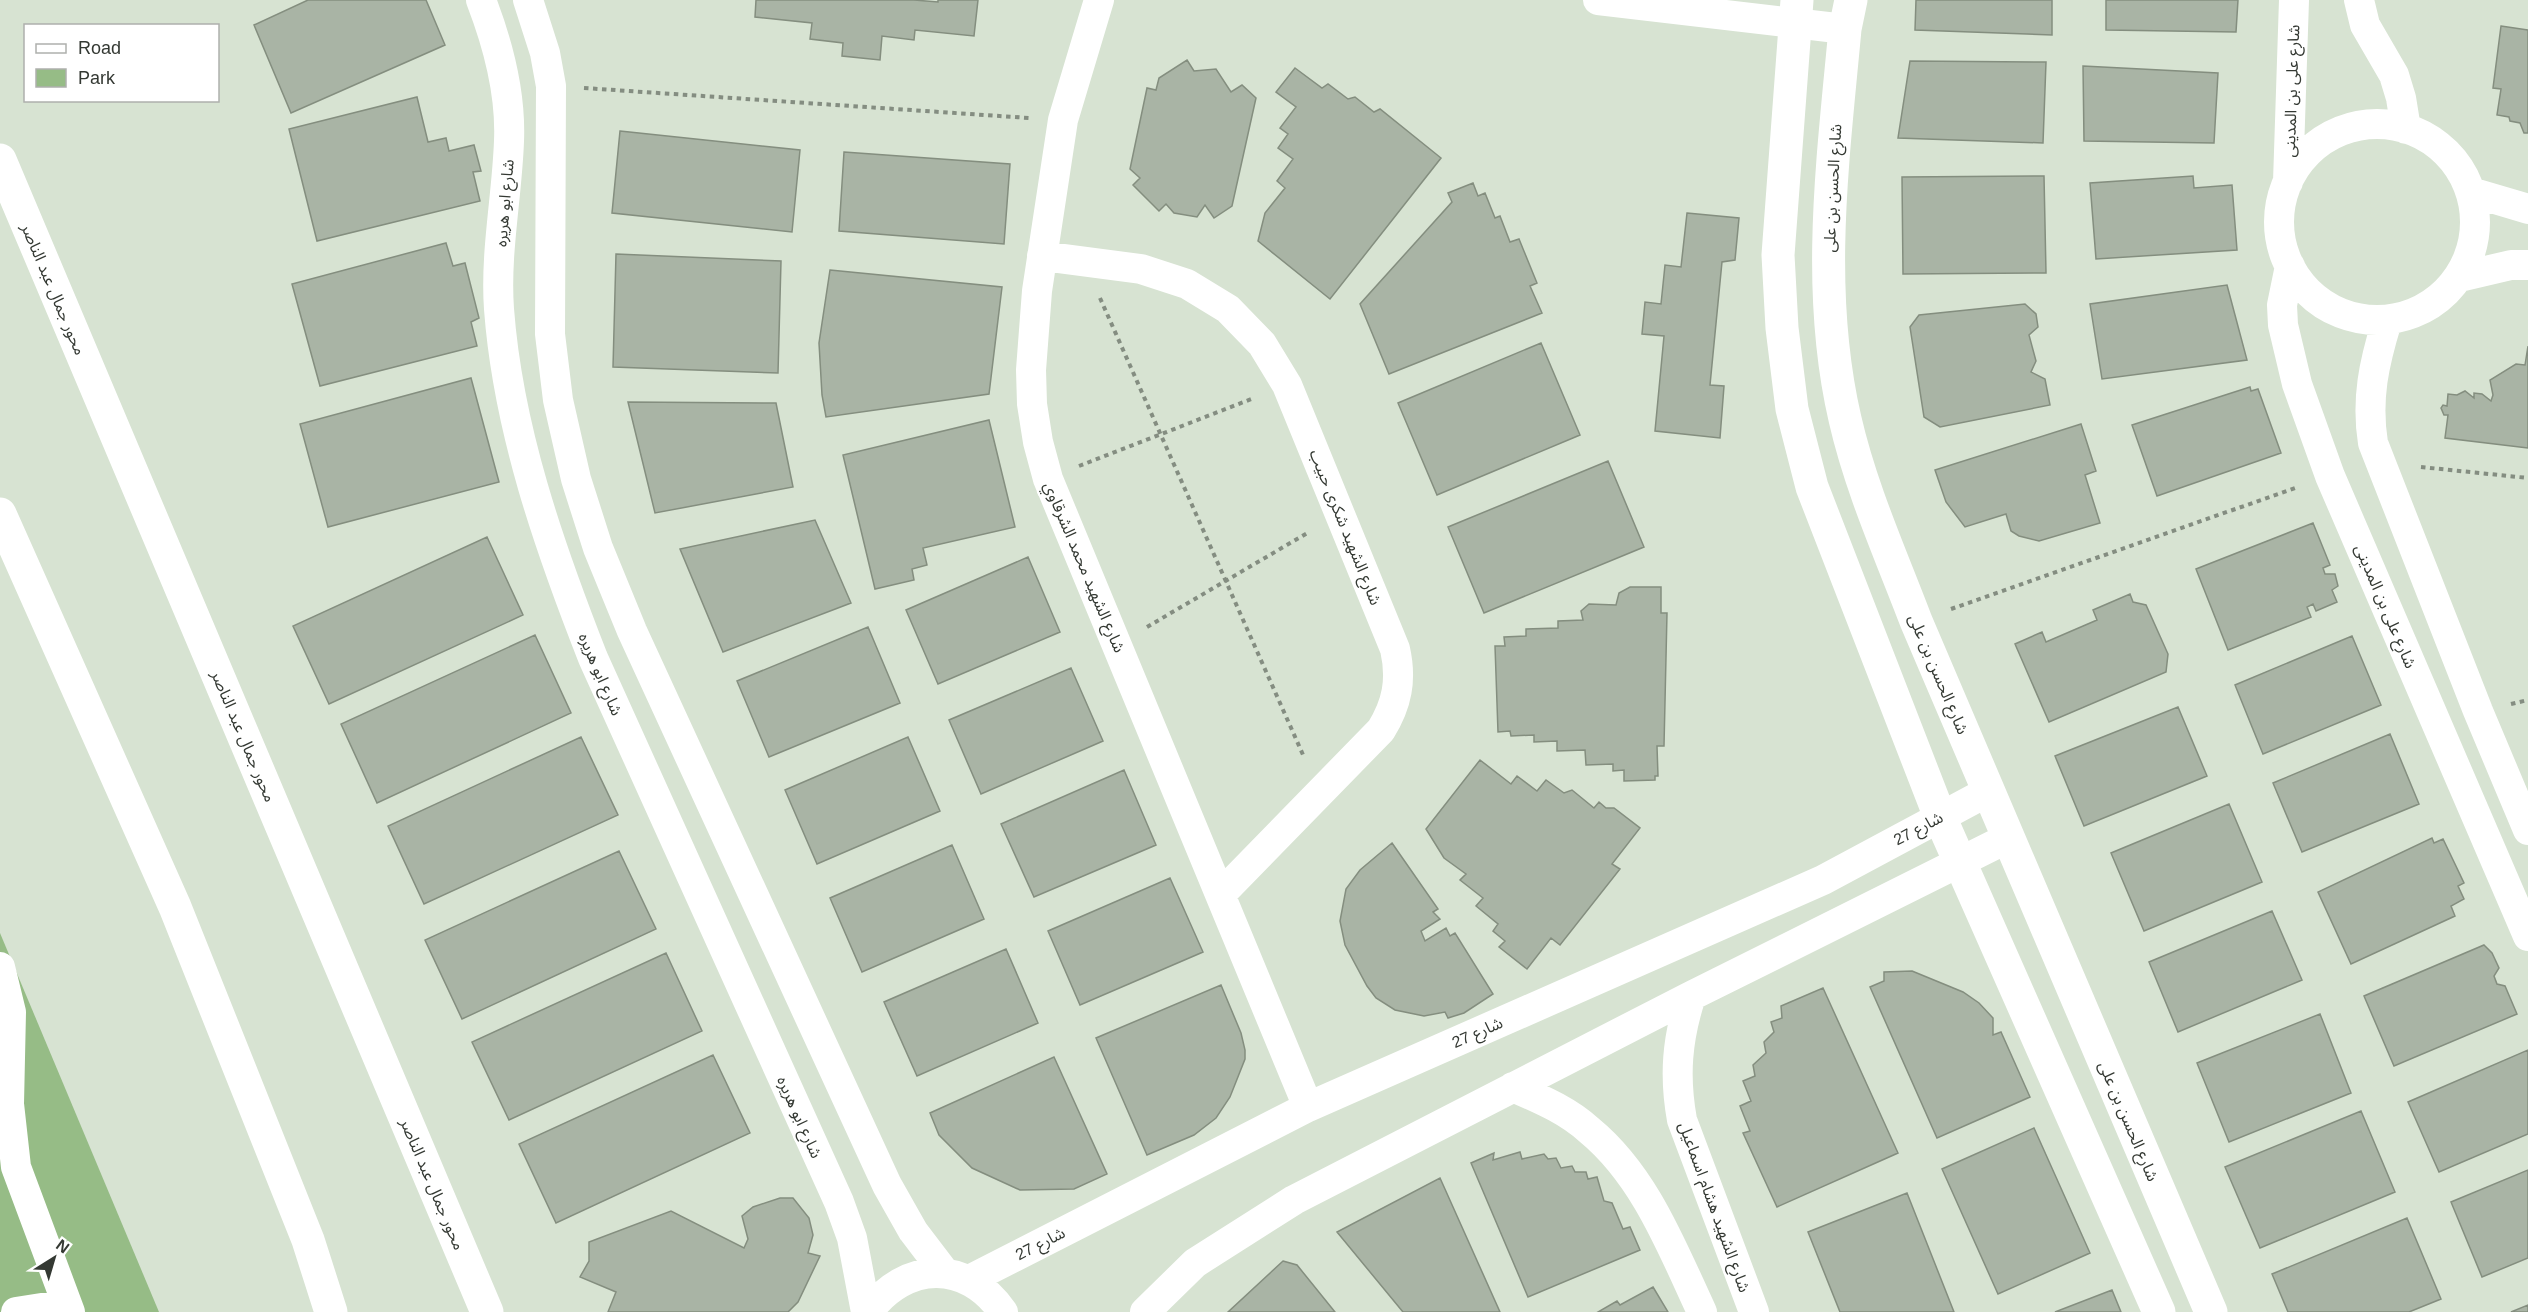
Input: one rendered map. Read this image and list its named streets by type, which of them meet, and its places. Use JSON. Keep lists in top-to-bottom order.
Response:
{
  "streets": {
    "street": [
      "شارع على بن المدينى",
      "شارع الحسن بن على",
      "شارع ابو هريره",
      "محور جمال عبد الناصر",
      "شارع الشهيد شكرى حبيب",
      "شارع الشهيد محمد الشرقاوي",
      "شارع 27",
      "شارع الشهيد هشام اسماعيل"
    ]
  },
  "crossings": [
    ["شارع الحسن بن على", "شارع 27"],
    ["شارع الشهيد شكرى حبيب", "شارع الشهيد محمد الشرقاوي"],
    ["شارع الشهيد محمد الشرقاوي", "شارع 27"]
  ],
  "legend": ["Road", "Park"],
  "north": "top right"
}
